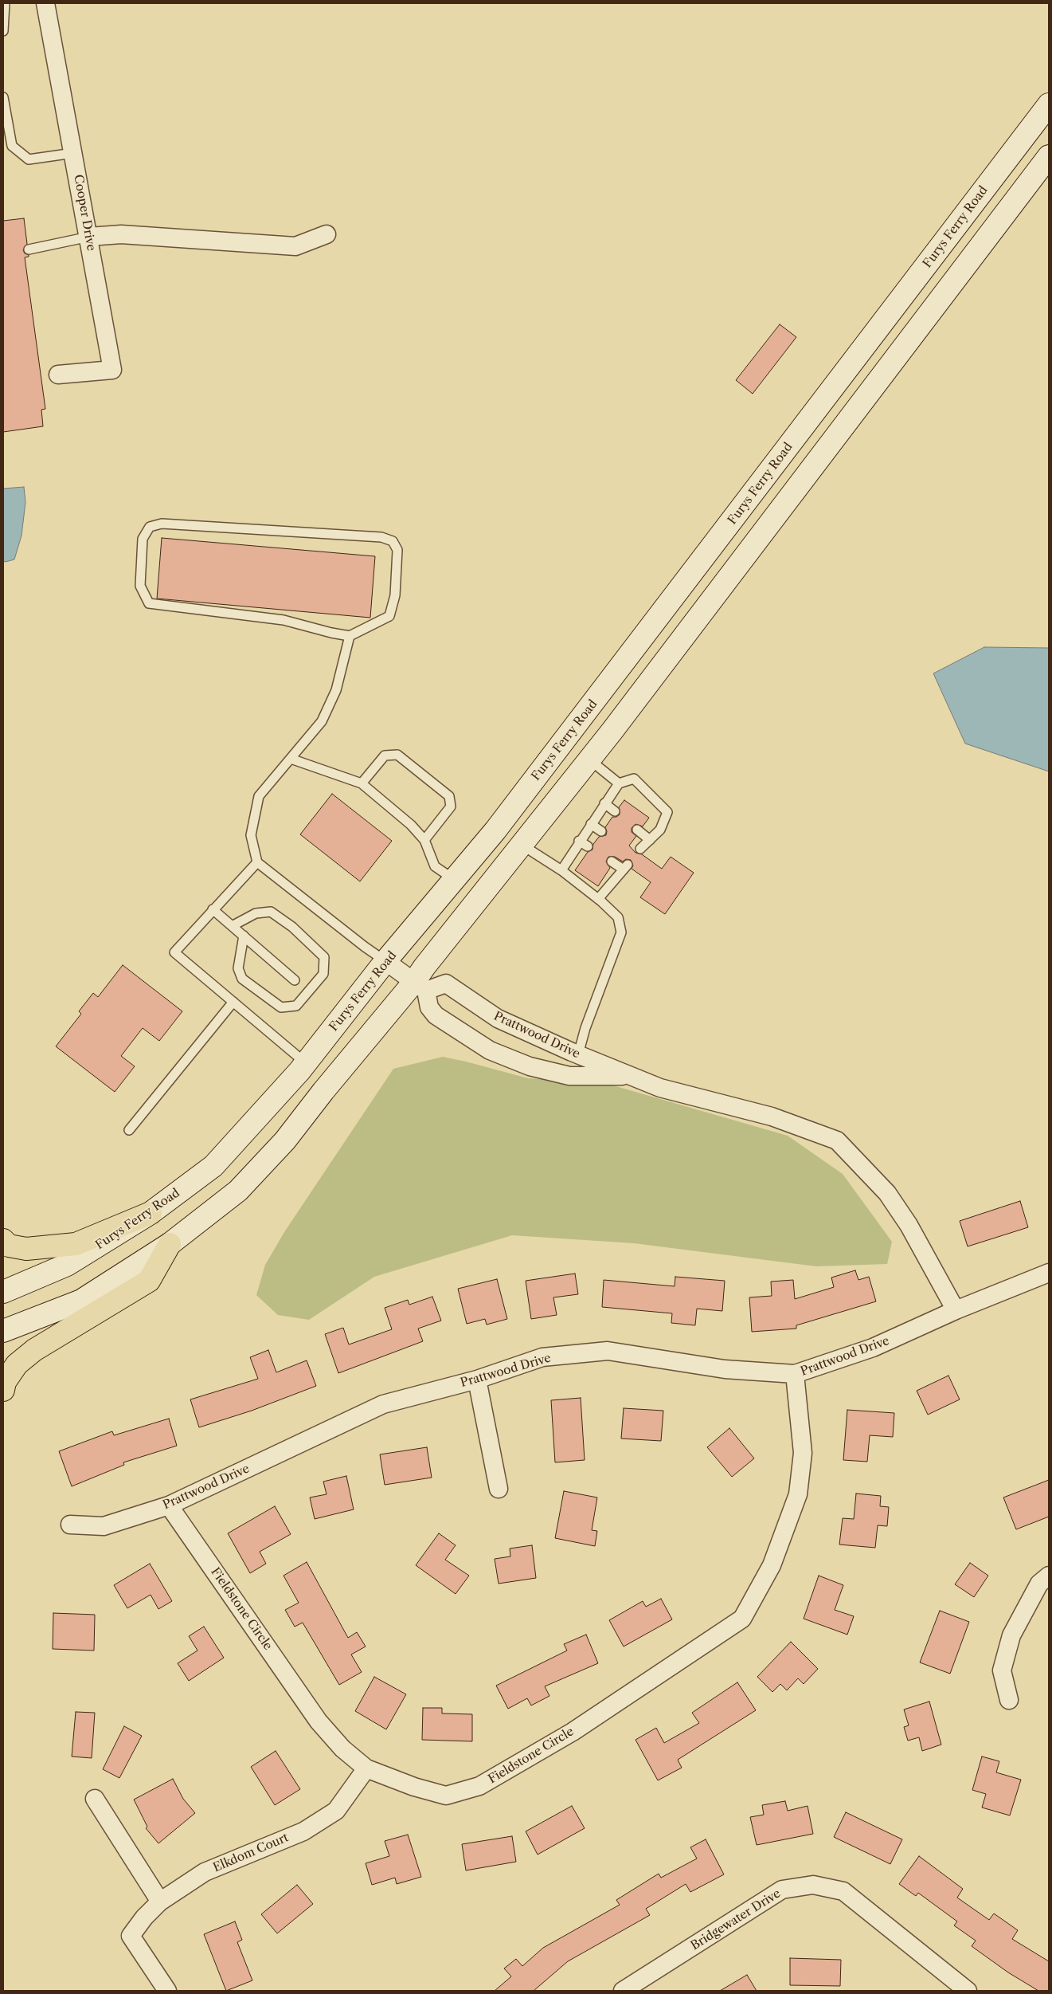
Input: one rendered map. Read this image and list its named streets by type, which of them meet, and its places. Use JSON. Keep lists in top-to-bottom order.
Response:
{
  "streets": {
    "main road": ["Furys Ferry Road"],
    "street": [
      "Cooper Drive",
      "Prattwood Drive",
      "Fieldstone Circle",
      "Elkdom Court",
      "Bridgewater Drive"
    ]
  },
  "crossings": [
    ["Prattwood Drive", "Fieldstone Circle"],
    ["Fieldstone Circle", "Elkdom Court"]
  ]
}
